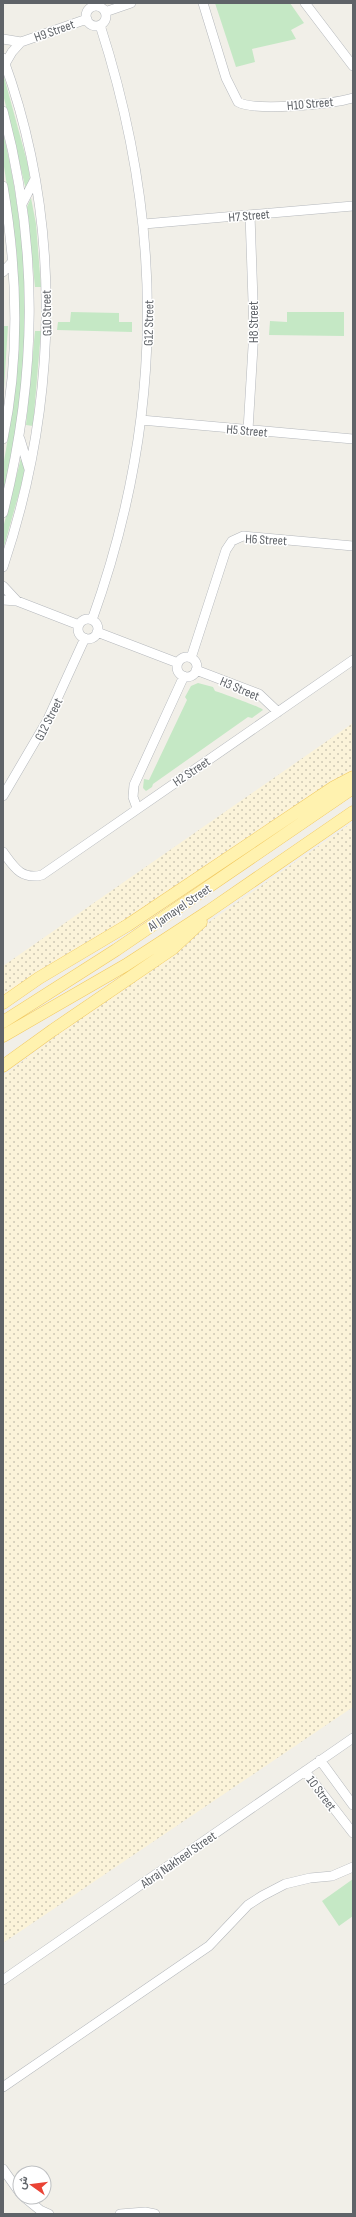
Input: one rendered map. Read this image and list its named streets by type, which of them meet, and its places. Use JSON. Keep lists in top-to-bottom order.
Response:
{
  "streets": {
    "main road": ["Al Jamayel Street"],
    "street": [
      "H9 Street",
      "H10 Street",
      "H7 Street",
      "G10 Street",
      "H8 Street",
      "G12 Street",
      "H5 Street",
      "H6 Street",
      "H3 Street",
      "H2 Street",
      "10 Street",
      "Abraj Nakheel Street"
    ]
  },
  "crossings": [
    ["H9 Street", "G10 Street"],
    ["H9 Street", "G12 Street"],
    ["H7 Street", "H8 Street"],
    ["H7 Street", "G12 Street"],
    ["H8 Street", "H5 Street"],
    ["G12 Street", "H5 Street"],
    ["H6 Street", "H3 Street"],
    ["H3 Street", "H2 Street"],
    ["10 Street", "Abraj Nakheel Street"]
  ],
  "north": "left"
}
